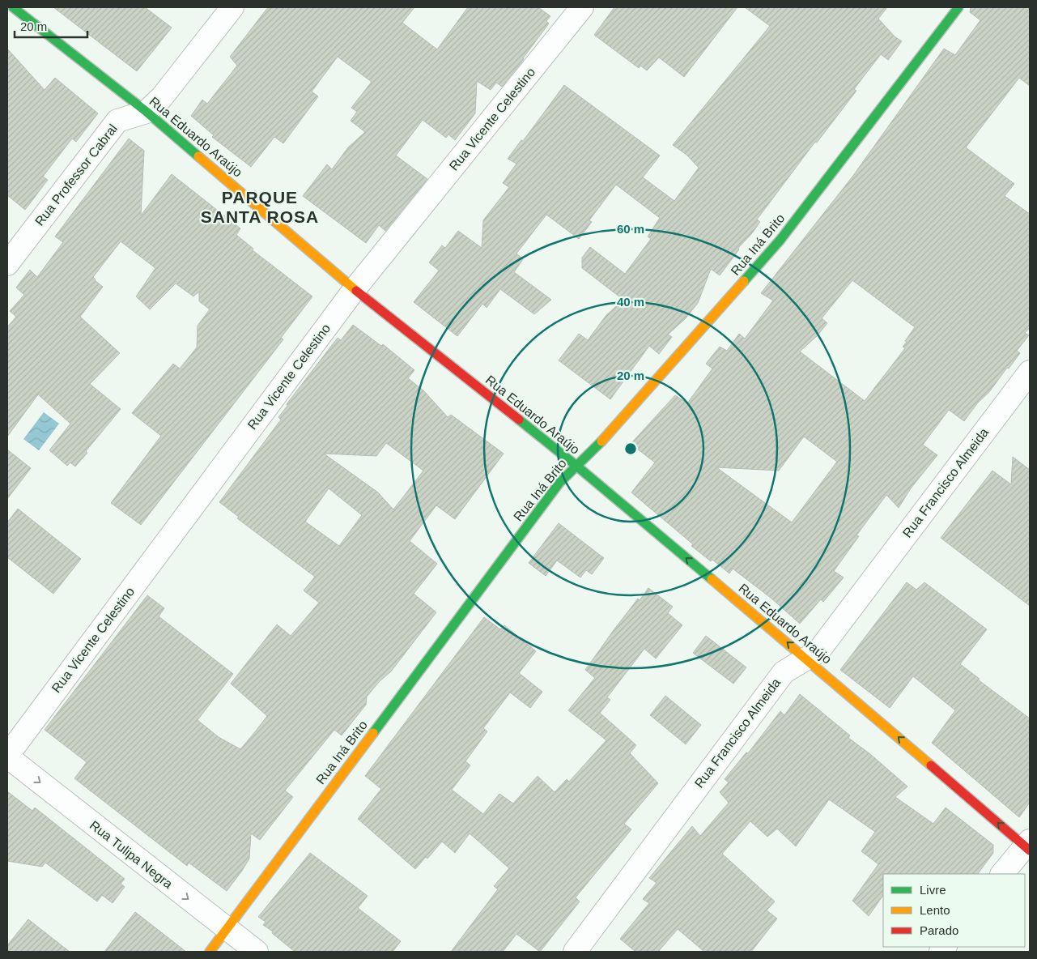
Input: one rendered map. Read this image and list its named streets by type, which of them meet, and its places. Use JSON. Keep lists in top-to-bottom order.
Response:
{
  "streets": {
    "street": [
      "Rua Vicente Celestino",
      "Rua Eduardo Araújo",
      "Rua Professor Cabral",
      "Rua Iná Brito",
      "Rua Francisco Almeida",
      "Rua Tulipa Negra"
    ]
  },
  "crossings": [
    ["Rua Vicente Celestino", "Rua Eduardo Araújo"],
    ["Rua Vicente Celestino", "Rua Tulipa Negra"],
    ["Rua Eduardo Araújo", "Rua Professor Cabral"],
    ["Rua Eduardo Araújo", "Rua Iná Brito"],
    ["Rua Eduardo Araújo", "Rua Francisco Almeida"],
    ["Rua Iná Brito", "Rua Tulipa Negra"]
  ],
  "one_way": ["Rua Eduardo Araújo", "Rua Tulipa Negra"],
  "districts": ["PARQUE SANTA ROSA"],
  "legend": ["Livre", "Lento", "Parado"],
  "scale_bar": "20 m",
  "rings": ["60 m", "40 m", "20 m"]
}
